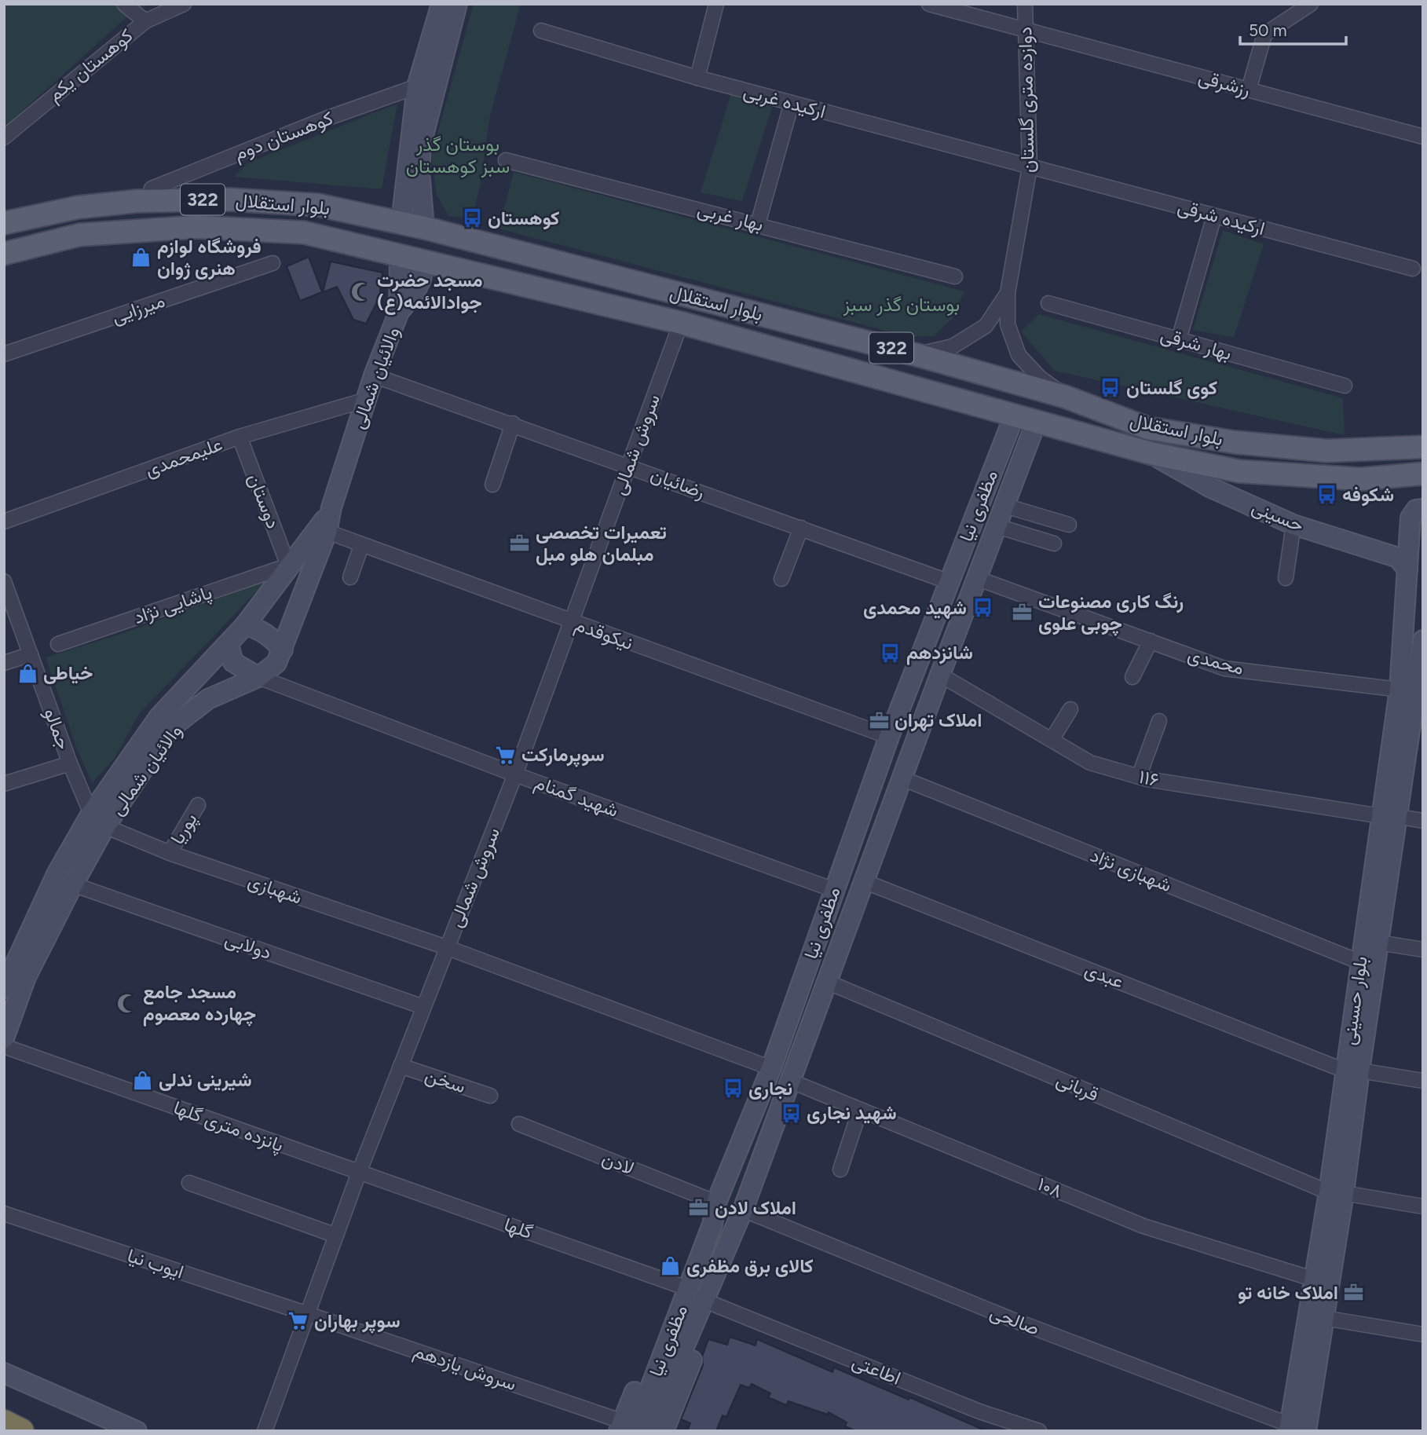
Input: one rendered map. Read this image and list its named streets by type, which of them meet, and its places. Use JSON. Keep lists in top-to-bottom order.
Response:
{
  "streets": {
    "main road": [
      "322",
      "بلوار استقلال",
      "والائیان شمالی",
      "مظفری نیا",
      "حسینی",
      "بلوار حسینی"
    ],
    "street": [
      "کوهستان یکم",
      "رزشرقی",
      "دوازده متری گلستان",
      "ارکیده غربی",
      "کوهستان دوم",
      "بهار غربی",
      "ارکیده شرقی",
      "میرزایی",
      "بهار شرقی",
      "سروش شمالی",
      "علیمحمدی",
      "رضائیان",
      "دوستان",
      "پاشایی نژاد",
      "نیکوقدم",
      "محمدی",
      "جمالو",
      "۱۱۶",
      "شهید گمنام",
      "پوریا",
      "شهبازی نژاد",
      "شهبازی",
      "دولابی",
      "عبدی",
      "سخن",
      "قربانی",
      "پانزده متری گلها",
      "لادن",
      "۱۰۸",
      "گلها",
      "ایوب نیا",
      "صالحی",
      "سروش یازدهم",
      "اطاعتی"
    ]
  },
  "crossings": [
    ["رزشرقی", "دوازده متری گلستان"],
    ["دوازده متری گلستان", "ارکیده غربی"],
    ["دوازده متری گلستان", "ارکیده شرقی"],
    ["ارکیده غربی", "ارکیده شرقی"],
    ["بلوار استقلال", "والائیان شمالی"],
    ["بلوار استقلال", "سروش شمالی"],
    ["بلوار استقلال", "مظفری نیا"],
    ["بلوار استقلال", "حسینی"],
    ["والائیان شمالی", "علیمحمدی"],
    ["والائیان شمالی", "رضائیان"],
    ["والائیان شمالی", "دوستان"],
    ["والائیان شمالی", "پاشایی نژاد"],
    ["والائیان شمالی", "نیکوقدم"],
    ["والائیان شمالی", "جمالو"],
    ["والائیان شمالی", "شهید گمنام"],
    ["والائیان شمالی", "شهبازی"],
    ["والائیان شمالی", "دولابی"],
    ["سروش شمالی", "رضائیان"],
    ["سروش شمالی", "نیکوقدم"],
    ["سروش شمالی", "شهید گمنام"],
    ["سروش شمالی", "شهبازی"],
    ["سروش شمالی", "دولابی"],
    ["سروش شمالی", "سخن"],
    ["سروش شمالی", "پانزده متری گلها"],
    ["سروش شمالی", "گلها"],
    ["سروش شمالی", "ایوب نیا"],
    ["سروش شمالی", "سروش یازدهم"],
    ["علیمحمدی", "دوستان"],
    ["رضائیان", "مظفری نیا"],
    ["دوستان", "پاشایی نژاد"],
    ["مظفری نیا", "نیکوقدم"],
    ["مظفری نیا", "محمدی"],
    ["مظفری نیا", "۱۱۶"],
    ["مظفری نیا", "شهید گمنام"],
    ["مظفری نیا", "شهبازی نژاد"],
    ["مظفری نیا", "شهبازی"],
    ["مظفری نیا", "عبدی"],
    ["مظفری نیا", "قربانی"],
    ["مظفری نیا", "لادن"],
    ["مظفری نیا", "۱۰۸"],
    ["مظفری نیا", "صالحی"],
    ["مظفری نیا", "سروش یازدهم"],
    ["حسینی", "بلوار حسینی"],
    ["محمدی", "بلوار حسینی"],
    ["جمالو", "شهبازی"],
    ["۱۱۶", "بلوار حسینی"],
    ["پوریا", "شهبازی"],
    ["شهبازی نژاد", "بلوار حسینی"],
    ["عبدی", "بلوار حسینی"],
    ["بلوار حسینی", "قربانی"],
    ["بلوار حسینی", "۱۰۸"],
    ["بلوار حسینی", "صالحی"],
    ["پانزده متری گلها", "گلها"],
    ["ایوب نیا", "سروش یازدهم"]
  ],
  "parks": ["بوستان گذر سبز کوهستان", "بوستان گذر سبز"],
  "places": {
    "bus stop": [
      "کوهستان",
      "کوی گلستان",
      "شکوفه",
      "شهید محمدی",
      "شانزدهم",
      "نجاری",
      "شهید نجاری"
    ],
    "shop": [
      "فروشگاه لوازم هنری ژوان",
      "خیاطی",
      "شیرینی ندلی",
      "کالای برق مظفری"
    ],
    "mosque": ["مسجد حضرت جوادالائمه(ع)", "مسجد جامع چهارده معصوم"],
    "office": [
      "تعمیرات تخصصی مبلمان هلو مبل",
      "رنگ کاری مصنوعات چوبی علوی",
      "املاک تهران",
      "املاک لادن",
      "املاک خانه تو"
    ],
    "supermarket": ["سوپرمارکت", "سوپر بهاران"]
  },
  "scale_bar": "50 m"
}
